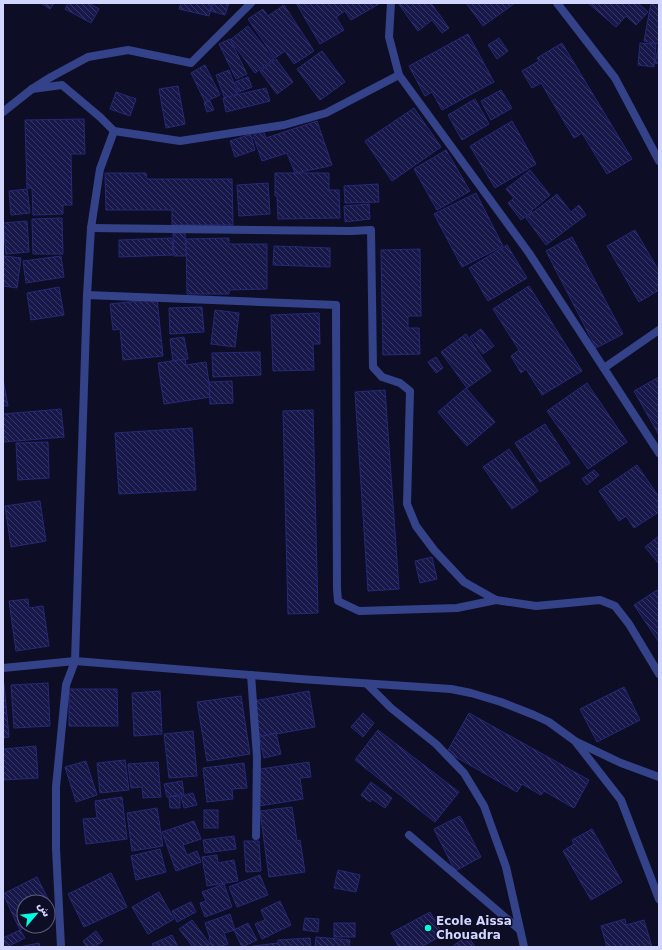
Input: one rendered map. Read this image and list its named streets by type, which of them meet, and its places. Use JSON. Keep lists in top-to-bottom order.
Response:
{
  "places": ["Ecole Aissa Chouadra"],
  "north": "top right"
}
